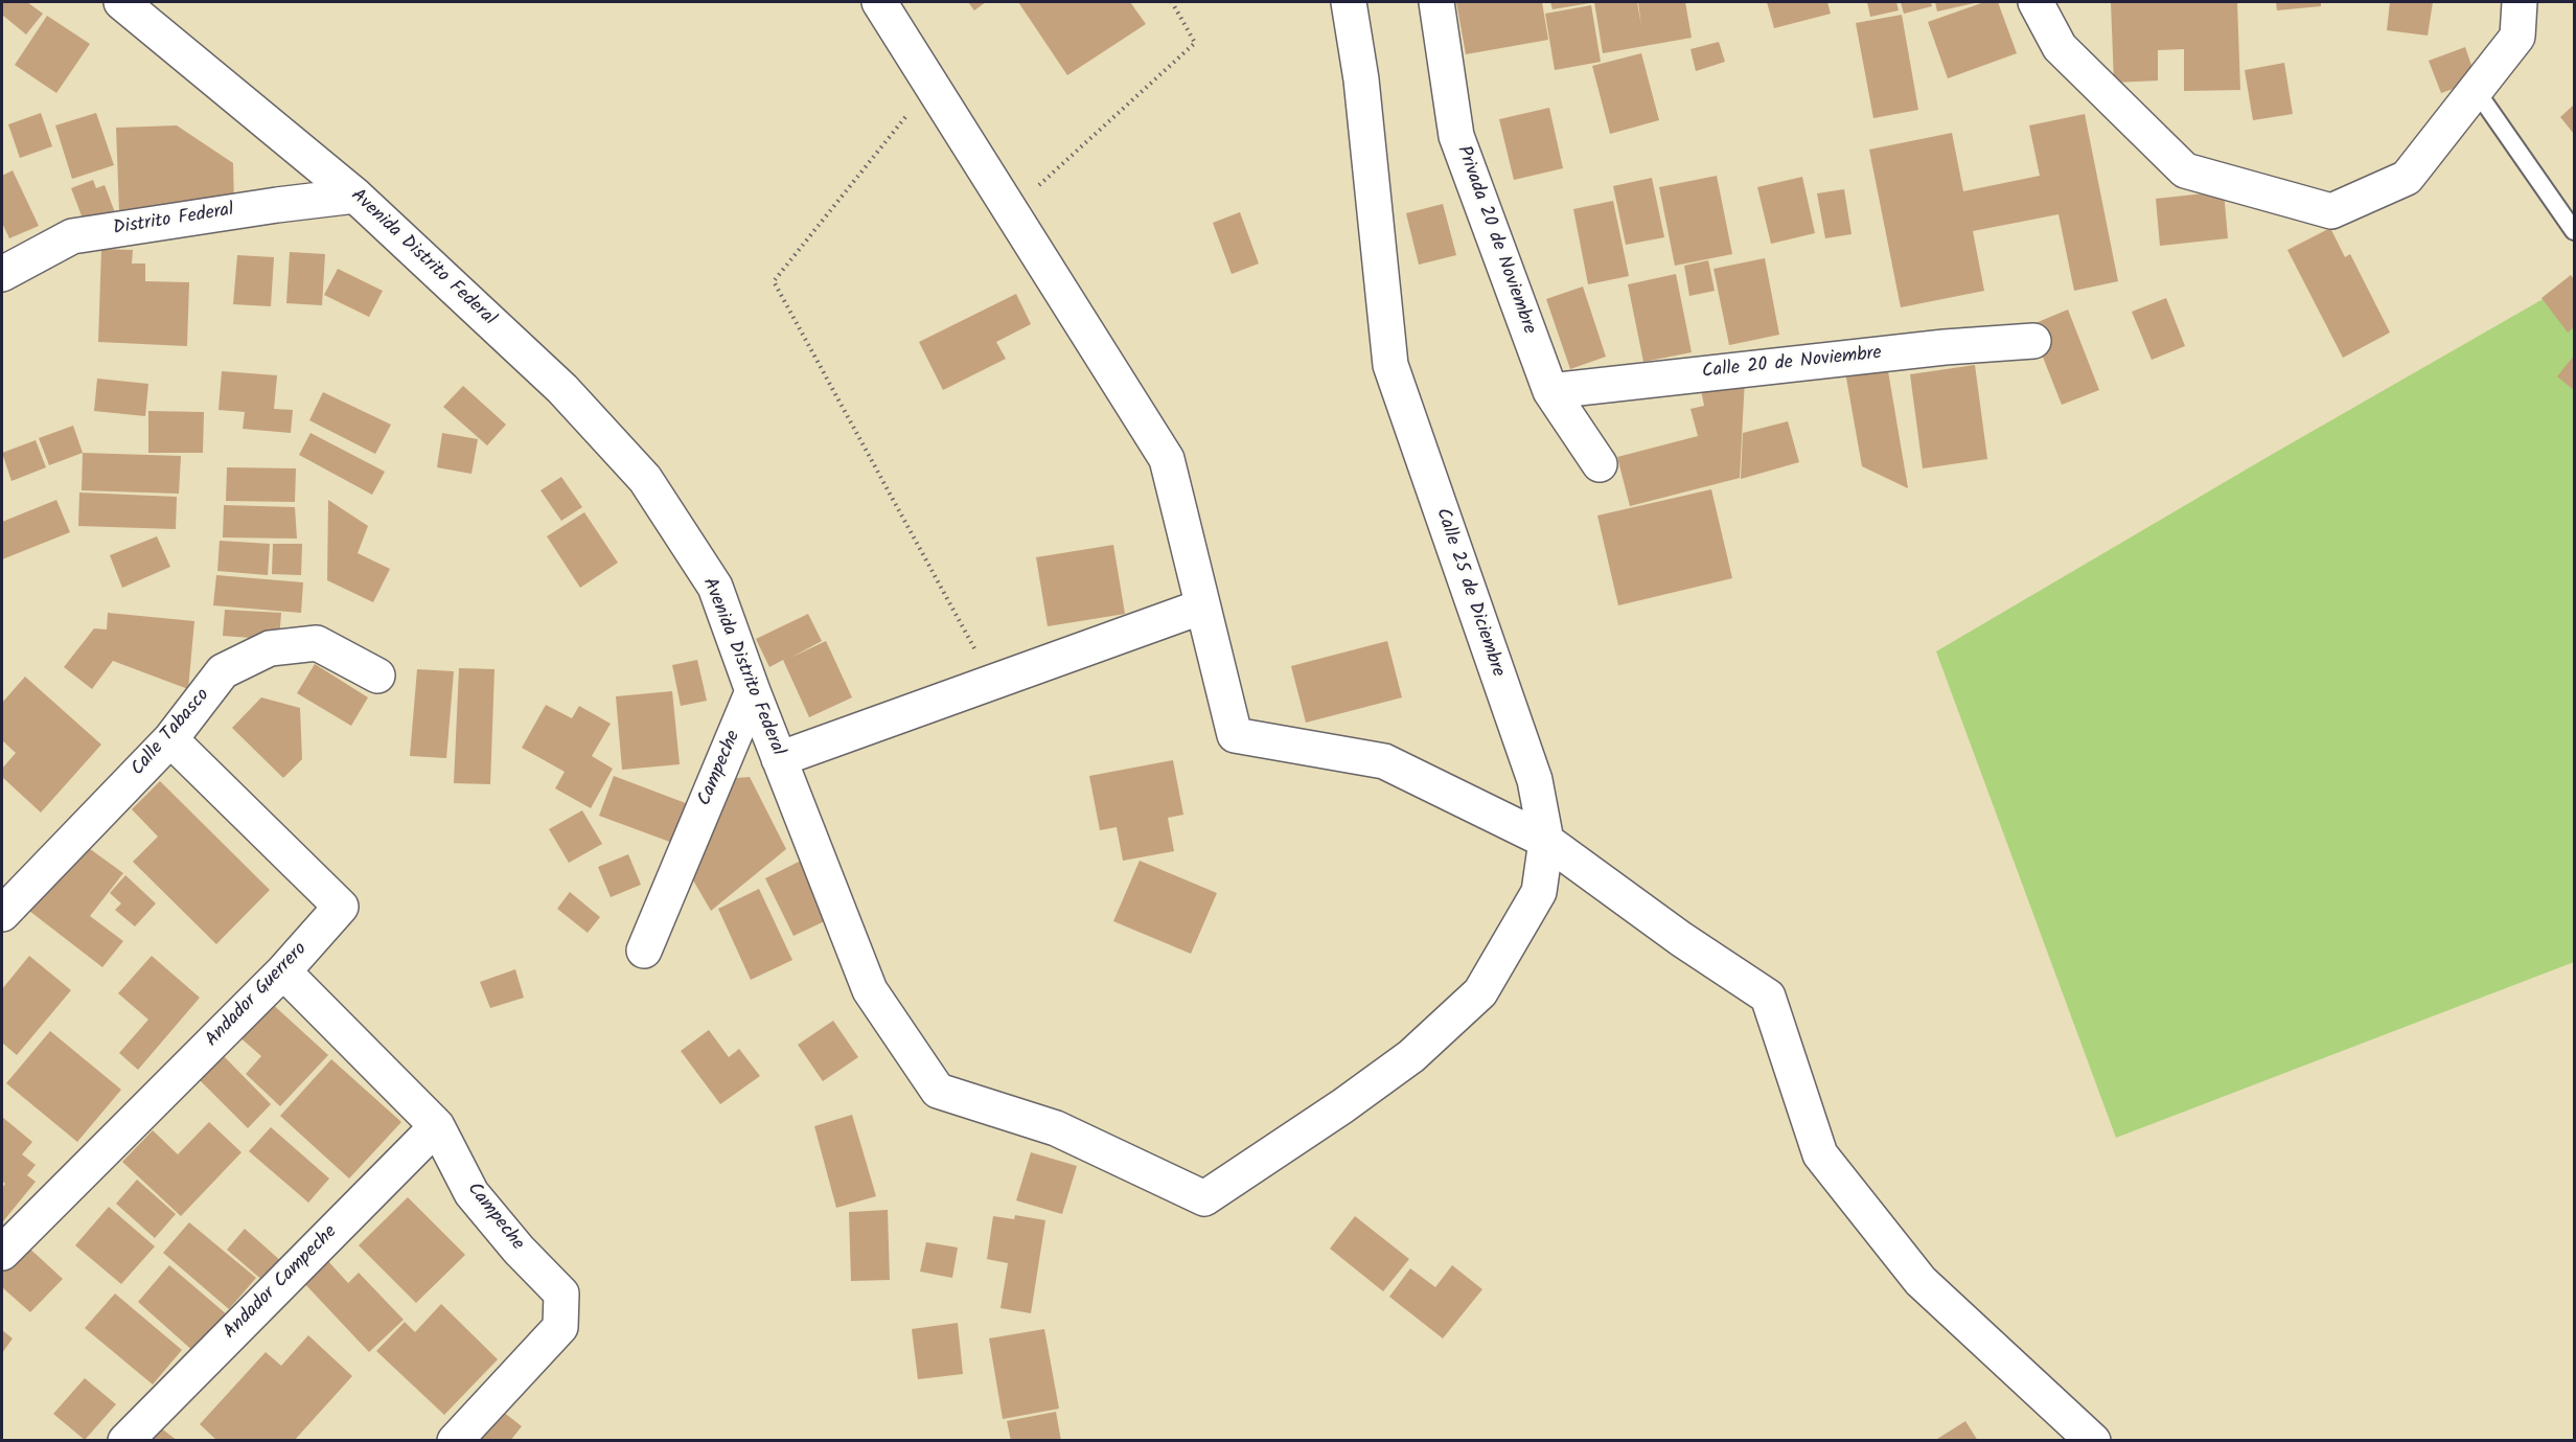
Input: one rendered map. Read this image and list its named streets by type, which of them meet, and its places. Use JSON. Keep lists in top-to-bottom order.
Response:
{
  "streets": {
    "street": [
      "Distrito Federal",
      "Privada 20 de Noviembre",
      "Avenida Distrito Federal",
      "Calle 20 de Noviembre",
      "Calle 25 de Diciembre",
      "Calle Tabasco",
      "Campeche",
      "Andador Guerrero",
      "Andador Campeche"
    ]
  },
  "crossings": [
    ["Distrito Federal", "Avenida Distrito Federal"],
    ["Privada 20 de Noviembre", "Calle 20 de Noviembre"],
    ["Avenida Distrito Federal", "Calle 25 de Diciembre"],
    ["Avenida Distrito Federal", "Campeche"],
    ["Calle Tabasco", "Andador Guerrero"],
    ["Campeche", "Andador Guerrero"],
    ["Campeche", "Andador Campeche"]
  ]
}
